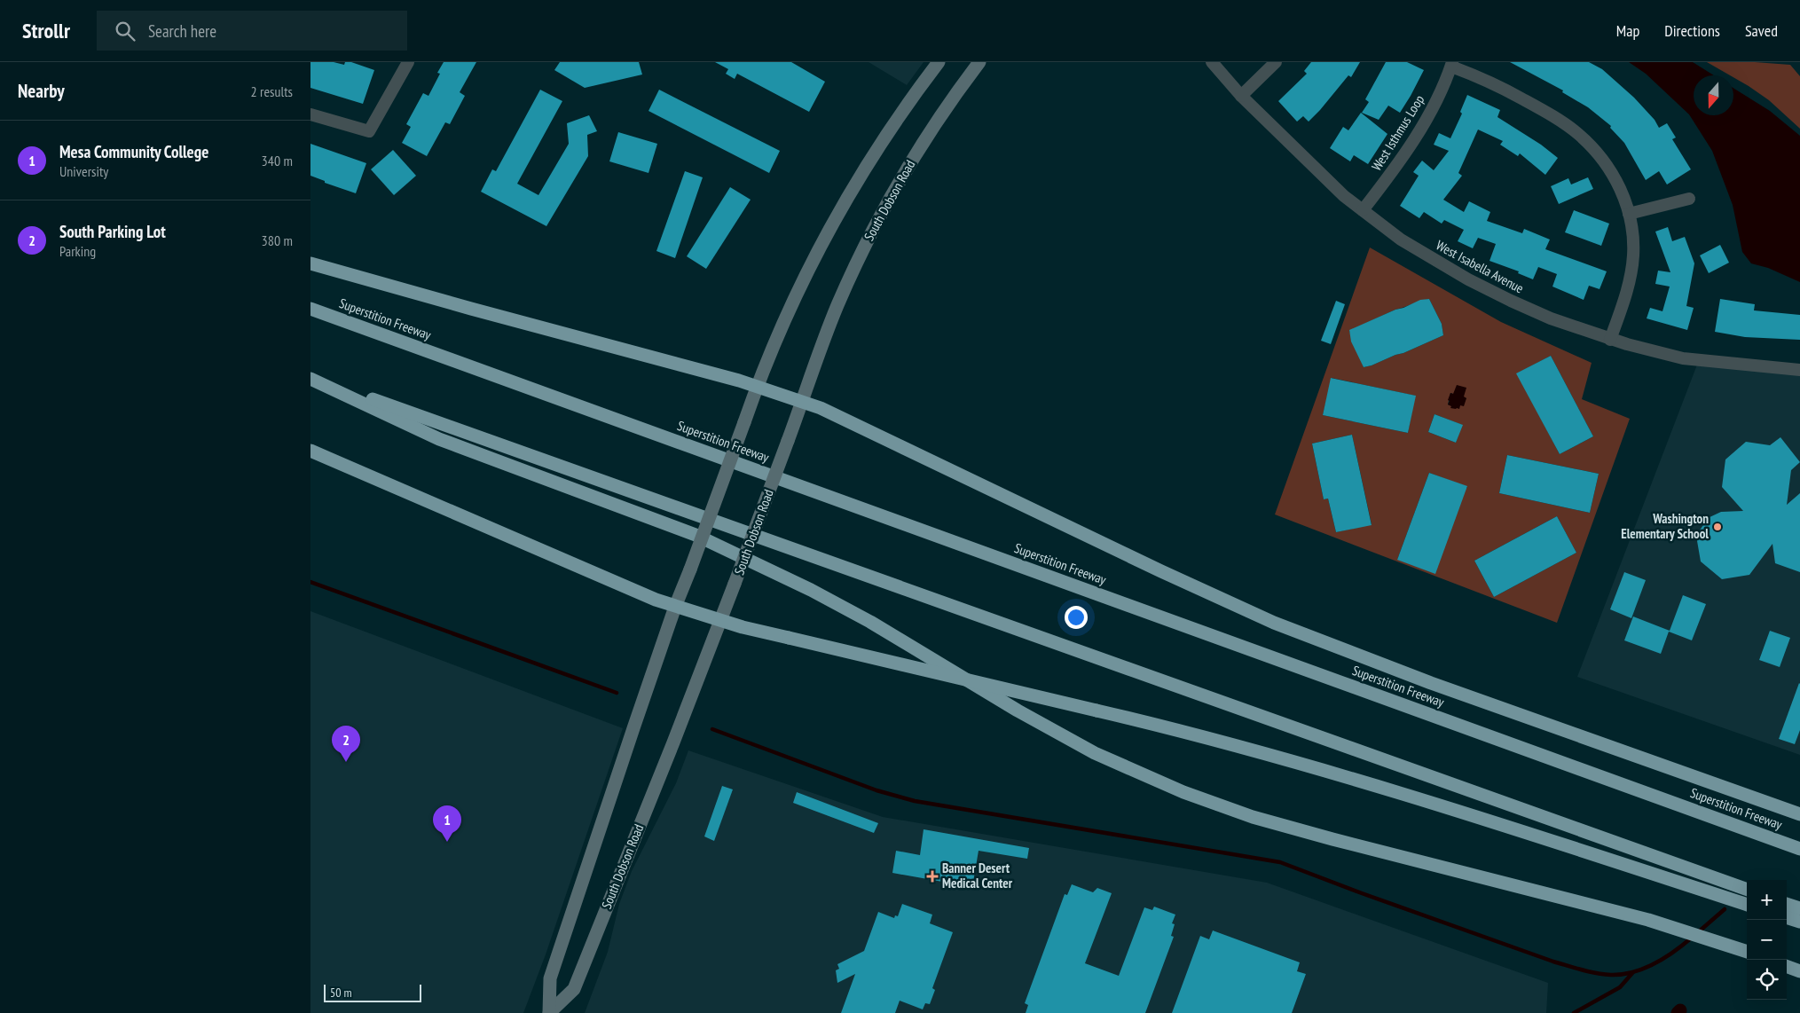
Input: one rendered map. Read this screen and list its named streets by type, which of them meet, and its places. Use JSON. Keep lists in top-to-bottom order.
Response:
{
  "streets": {
    "highway": ["Superstition Freeway"],
    "main road": ["South Dobson Road"],
    "street": ["West Isthmus Loop", "West Isabella Avenue"]
  },
  "crossings": [
    ["West Isthmus Loop", "West Isabella Avenue"]
  ],
  "places": {
    "other": ["Washington Elementary School"],
    "health": ["Banner Desert Medical Center"]
  },
  "scale_bar": "50 m",
  "north": "bottom",
  "page": {
    "header": "Strollr",
    "search": "Search here",
    "nav": ["Map", "Directions", "Saved"],
    "heading": ["Nearby", "2 results"],
    "list": [
      {
        "mark": "1",
        "name": "Mesa Community College",
        "note": "University",
        "value": "340 m"
      },
      {
        "mark": "2",
        "name": "South Parking Lot",
        "note": "Parking",
        "value": "380 m"
      }
    ],
    "pins": ["2", "1"],
    "map_buttons": ["+", "−"],
    "scale": "50 m"
  }
}
